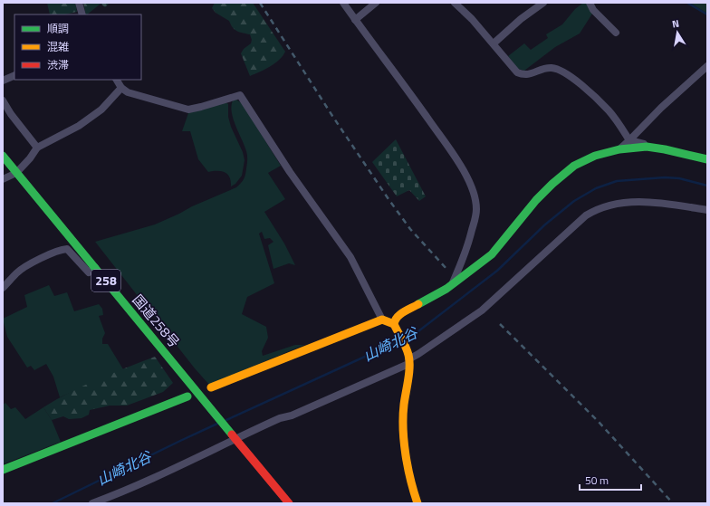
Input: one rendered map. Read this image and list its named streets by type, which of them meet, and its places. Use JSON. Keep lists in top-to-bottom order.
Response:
{
  "streets": {
    "main road": ["258", "国道258号"]
  },
  "water": ["山崎北谷"],
  "legend": ["順調", "混雑", "渋滞"],
  "scale_bar": "50 m",
  "north": "top"
}
